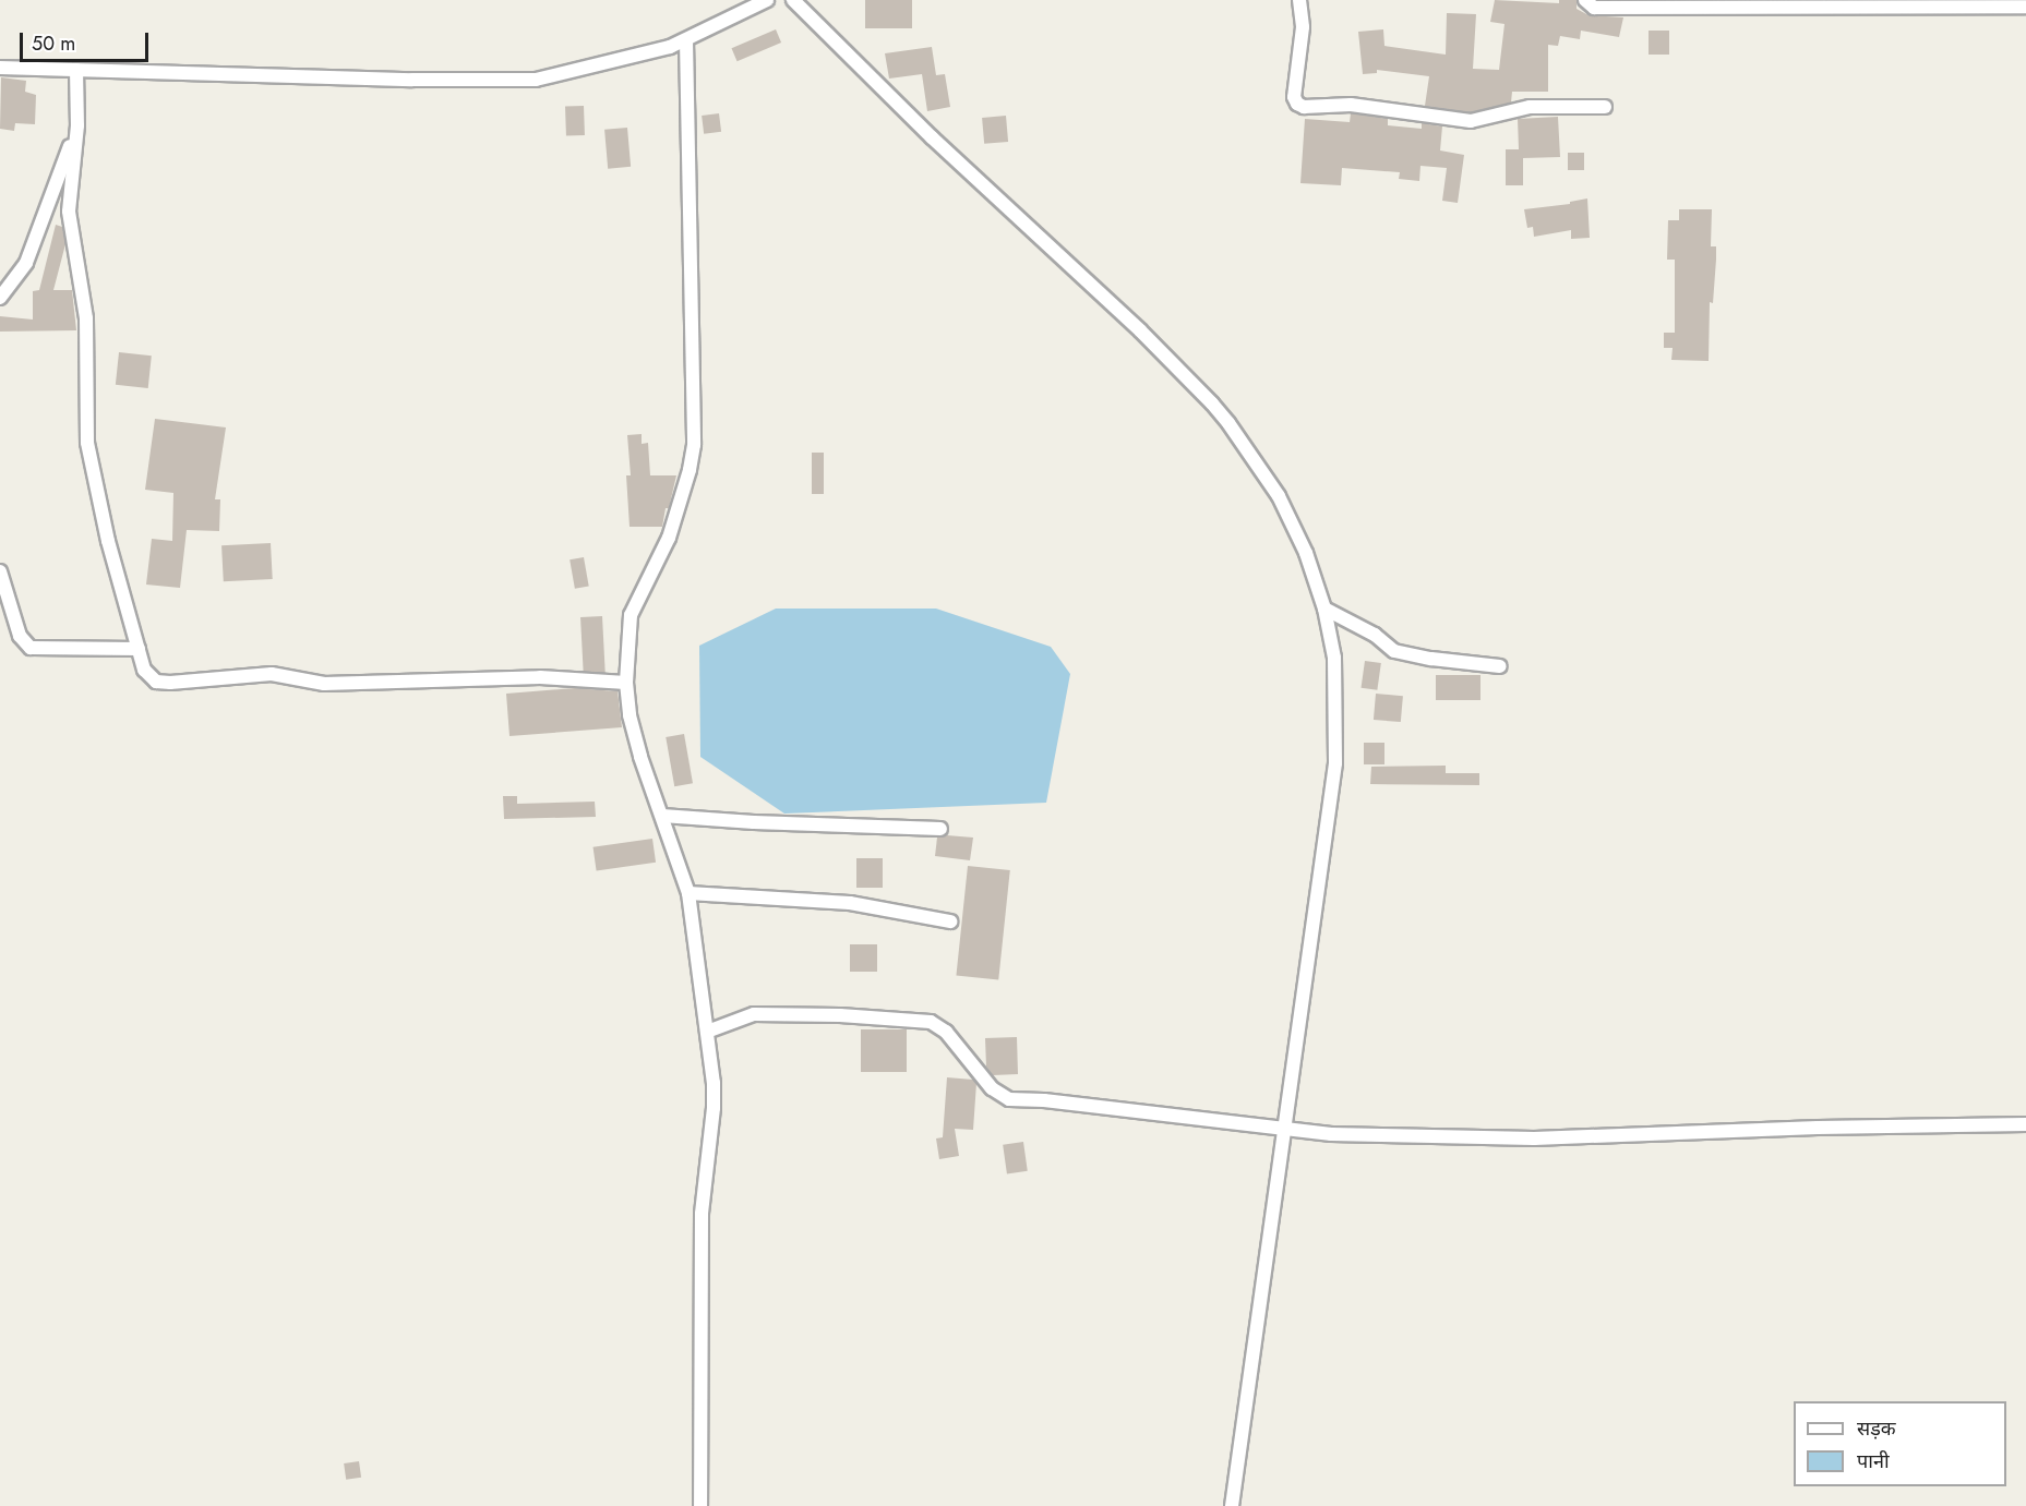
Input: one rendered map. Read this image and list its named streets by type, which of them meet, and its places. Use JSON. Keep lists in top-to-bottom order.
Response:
{
  "legend": ["सड़क", "पानी"],
  "scale_bar": "50 m"
}
